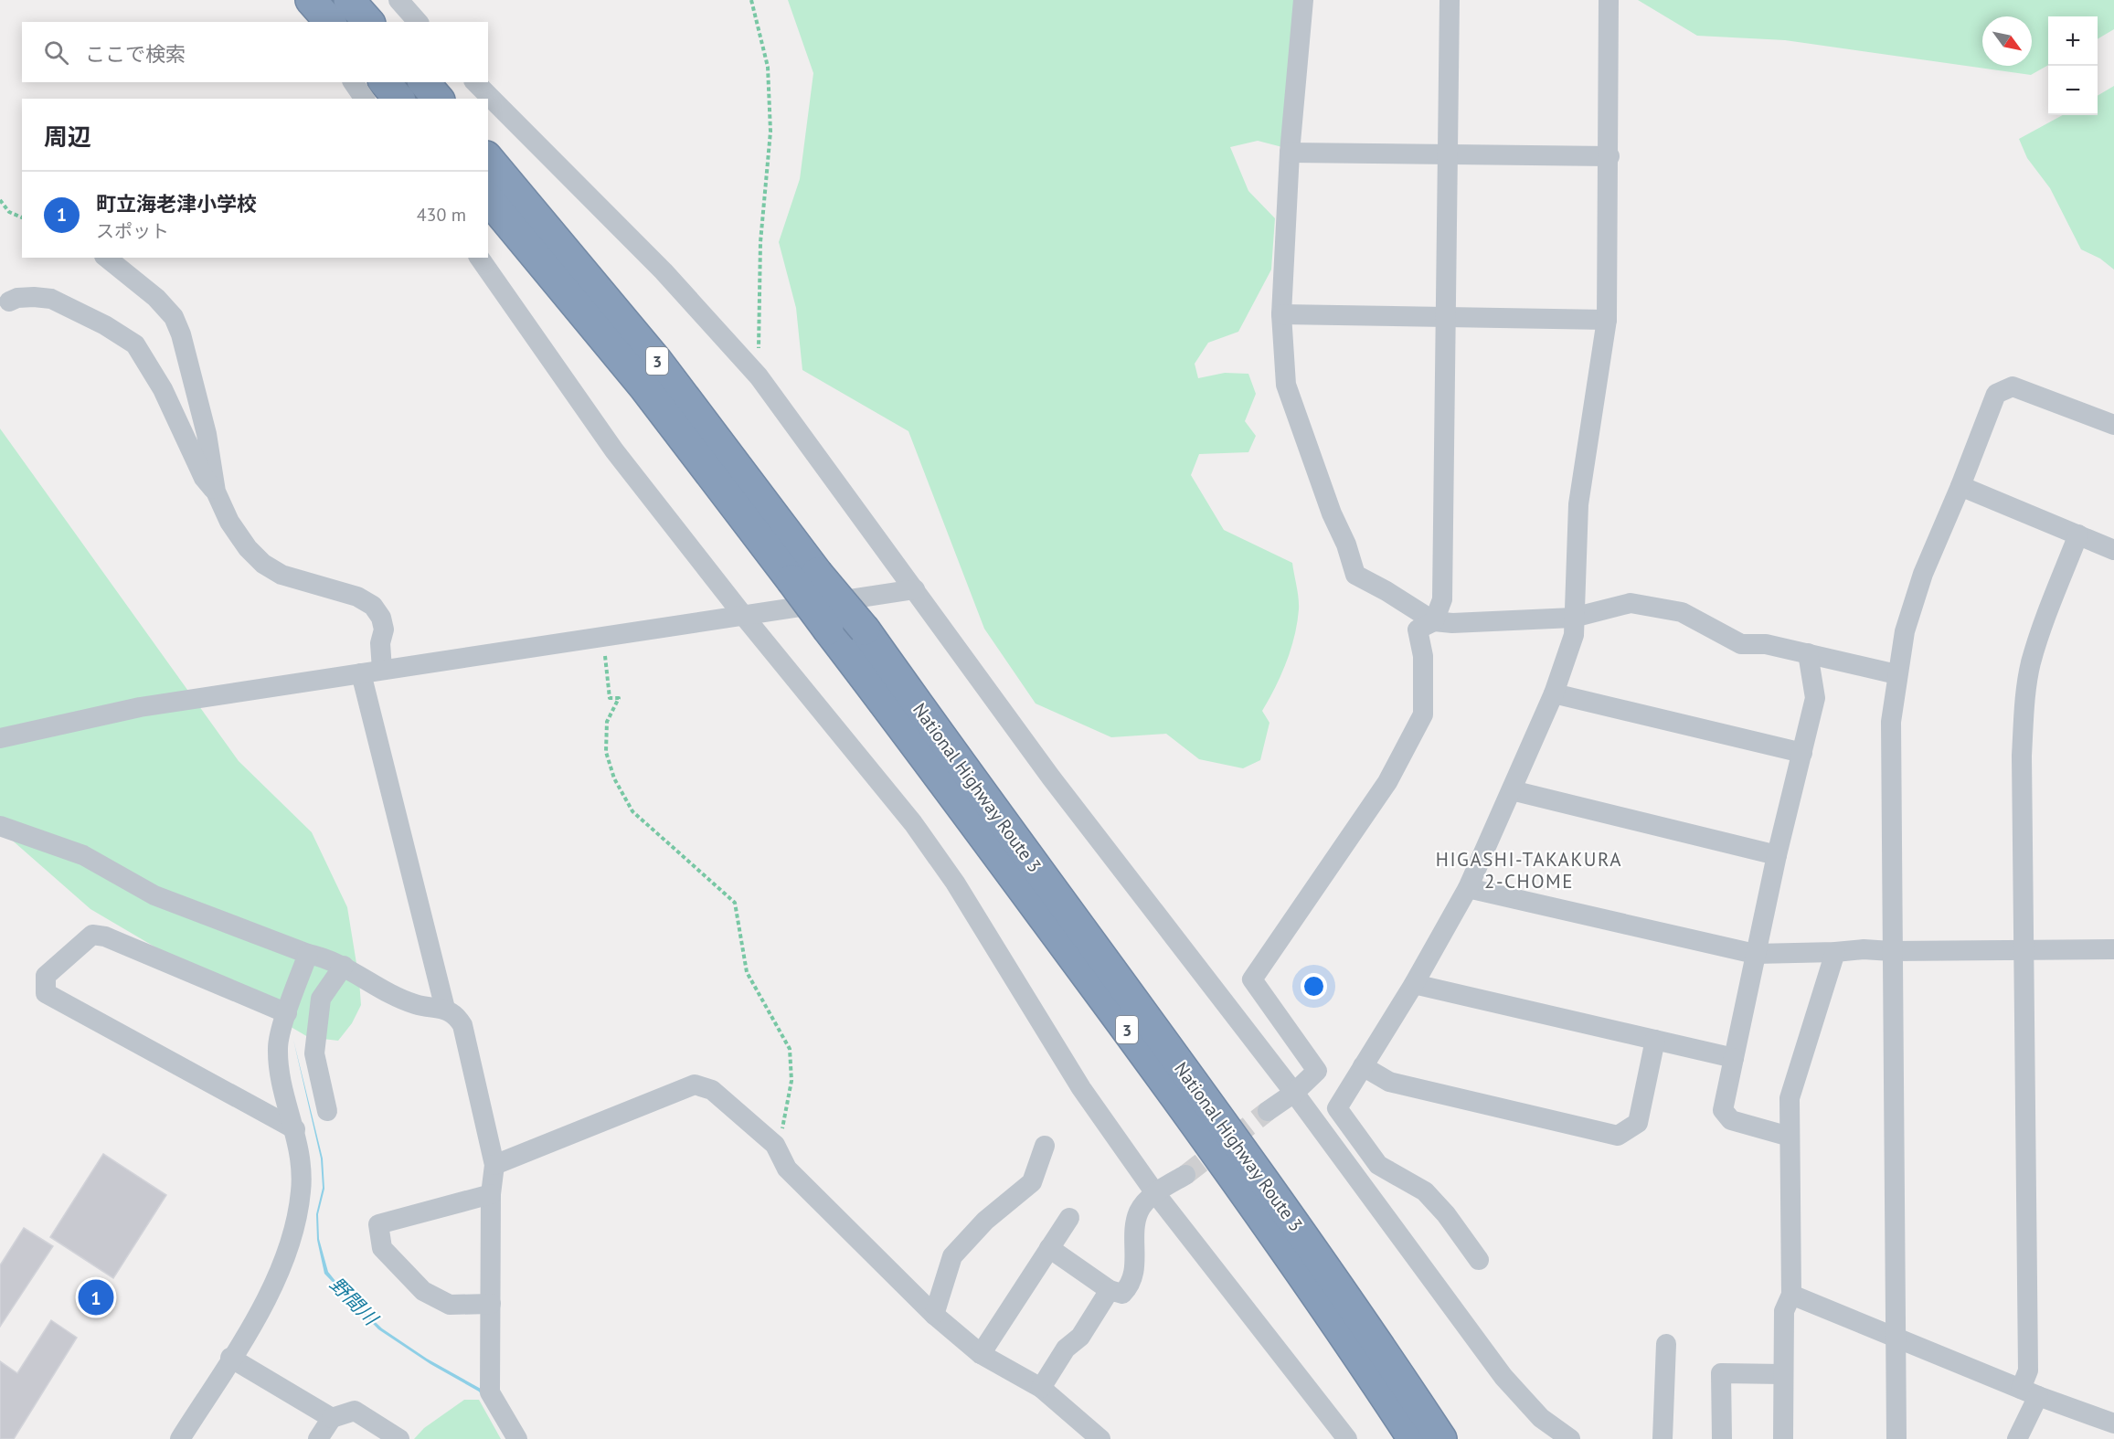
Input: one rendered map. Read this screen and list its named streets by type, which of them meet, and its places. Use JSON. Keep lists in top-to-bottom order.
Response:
{
  "streets": {
    "highway": ["3", "National Highway Route 3"]
  },
  "districts": ["HIGASHI-TAKAKURA 2-CHOME"],
  "water": ["野間川"],
  "north": "bottom right",
  "page": {
    "map_buttons": ["+", "−"],
    "search": "ここで検索",
    "heading": "周辺",
    "list": [
      {
        "mark": "1",
        "name": "町立海老津小学校",
        "note": "スポット",
        "value": "430 m"
      }
    ],
    "pins": "1"
  }
}
